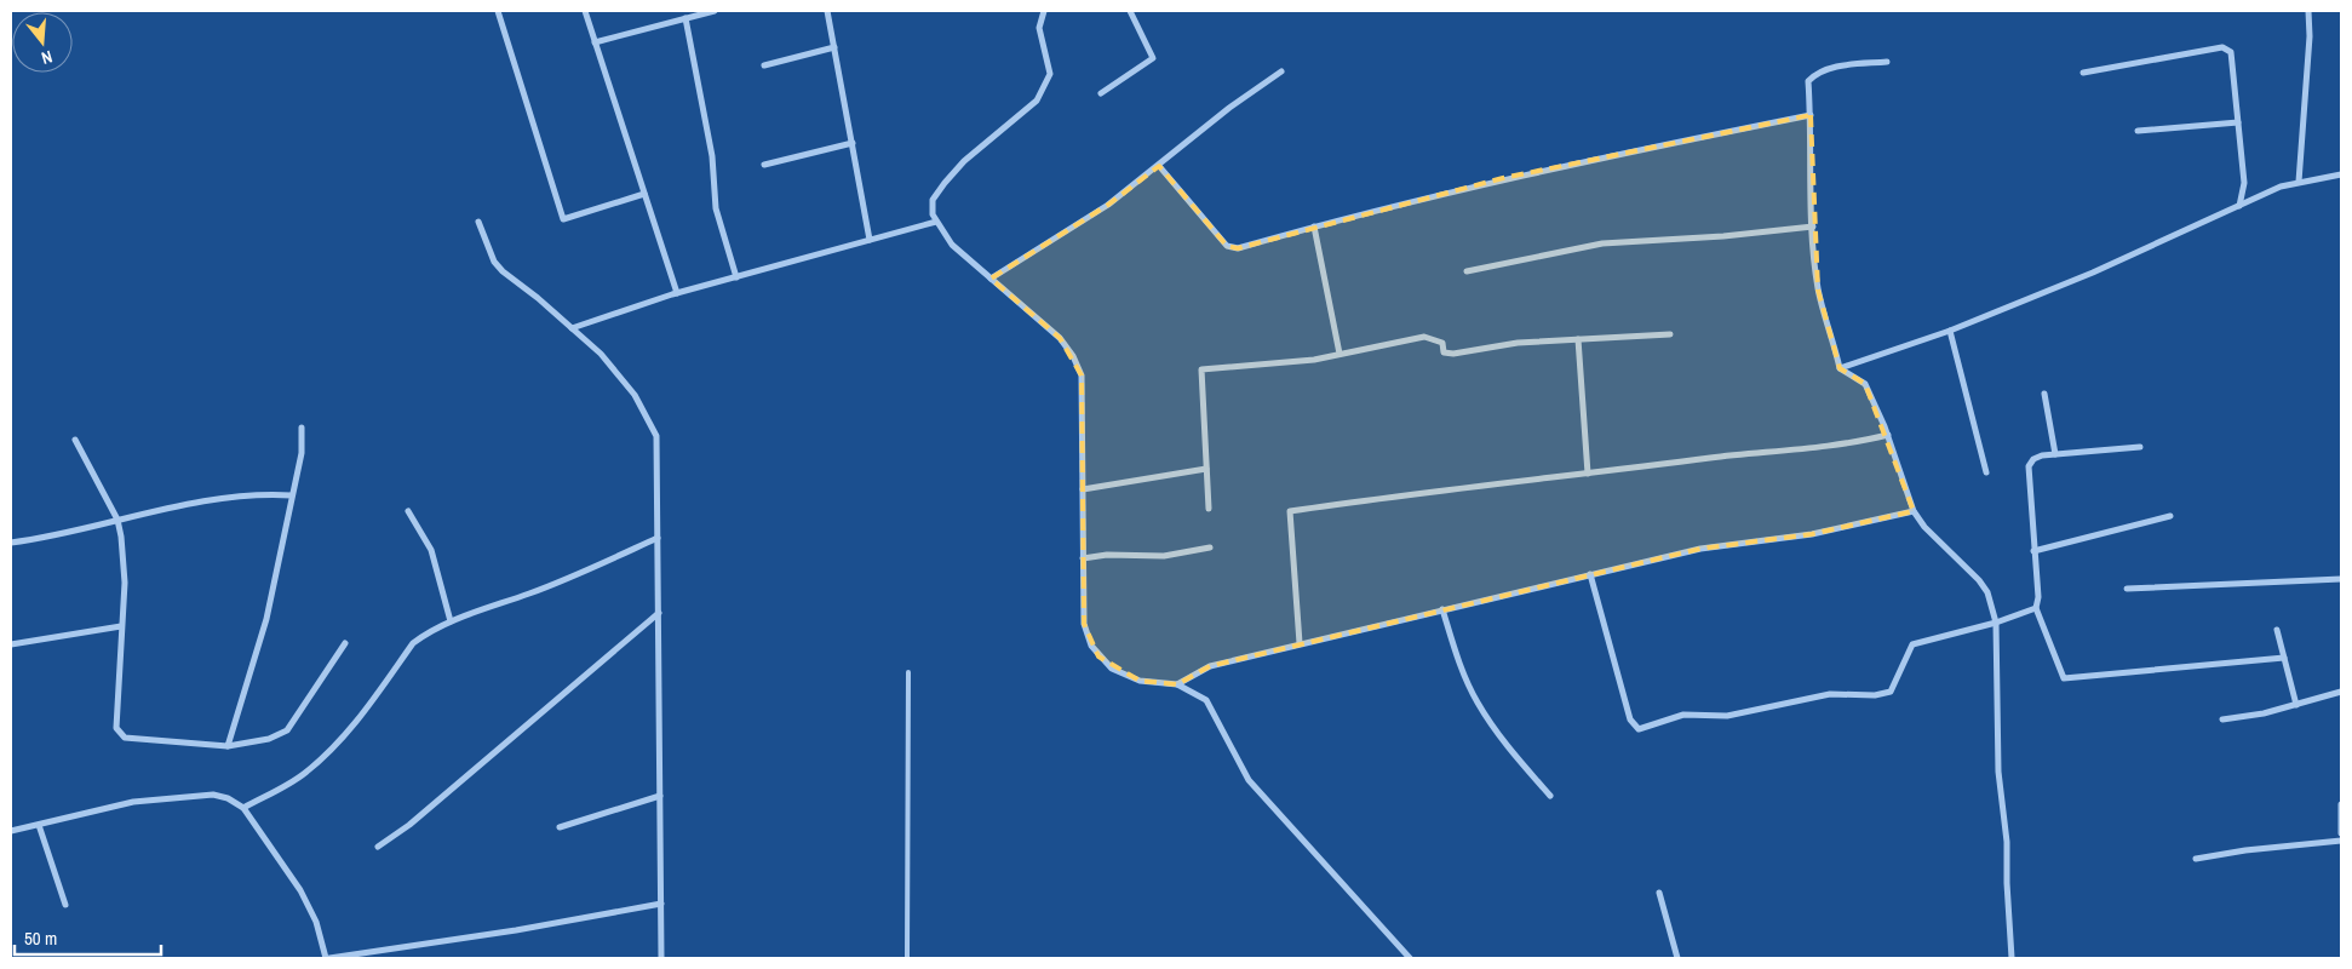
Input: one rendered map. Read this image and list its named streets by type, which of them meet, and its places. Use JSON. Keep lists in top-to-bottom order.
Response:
{
  "scale_bar": "50 m",
  "north": "bottom"
}
